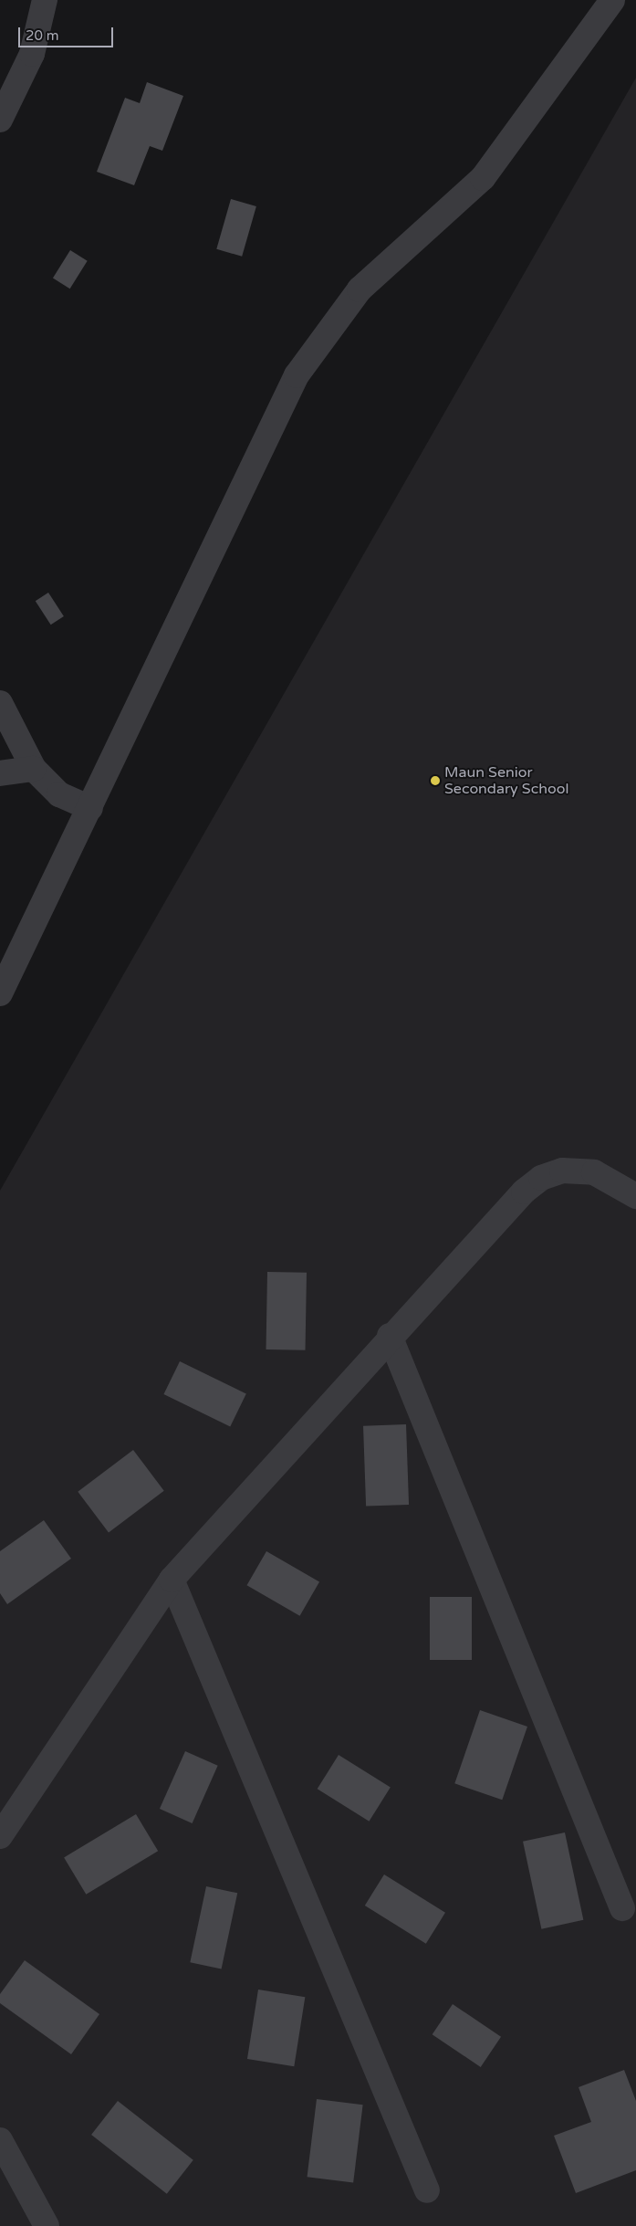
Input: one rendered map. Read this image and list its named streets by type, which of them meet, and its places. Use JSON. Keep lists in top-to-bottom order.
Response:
{
  "places": ["Maun Senior Secondary School"],
  "scale_bar": "20 m"
}
